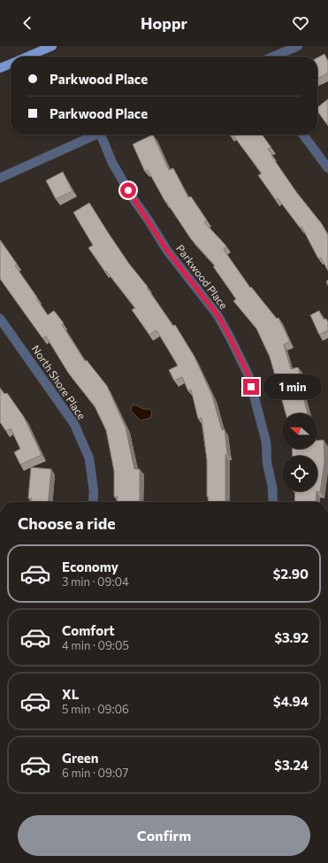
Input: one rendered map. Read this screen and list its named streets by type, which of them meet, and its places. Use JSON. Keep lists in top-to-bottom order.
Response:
{
  "streets": {
    "street": ["Parkwood Place", "North Shore Place"]
  },
  "north": "left",
  "page": {
    "header": "Hoppr",
    "banner": ["Parkwood Place", "Parkwood Place"],
    "bubble": "1 min",
    "heading": "Choose a ride",
    "list": [
      {
        "name": "Economy",
        "note": "3 min · 09:04",
        "value": "$2.90"
      },
      {
        "name": "Comfort",
        "note": "4 min · 09:05",
        "value": "$3.92"
      },
      {
        "name": "XL",
        "note": "5 min · 09:06",
        "value": "$4.94"
      },
      {
        "name": "Green",
        "note": "6 min · 09:07",
        "value": "$3.24"
      }
    ],
    "buttons": "Confirm"
  }
}
